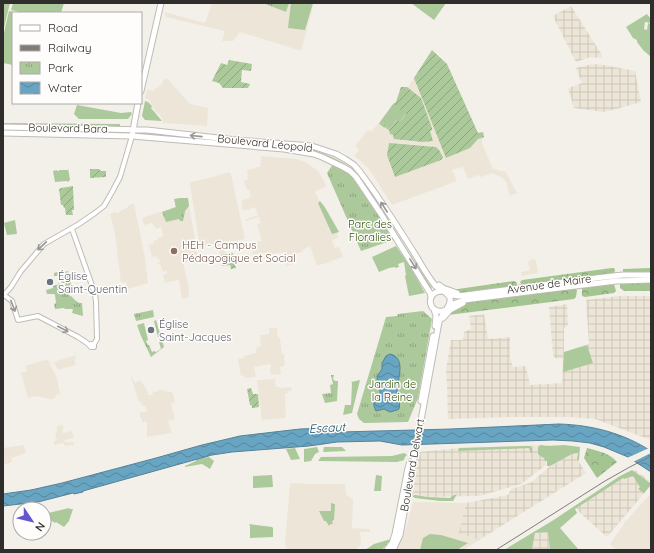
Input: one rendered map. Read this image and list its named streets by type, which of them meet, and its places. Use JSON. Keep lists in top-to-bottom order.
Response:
{
  "streets": {
    "main road": [
      "Boulevard Bara",
      "Boulevard Léopold",
      "Avenue de Maire",
      "Boulevard Delwart"
    ]
  },
  "crossings": [
    ["Boulevard Bara", "Boulevard Léopold"],
    ["Boulevard Léopold", "Avenue de Maire"],
    ["Boulevard Léopold", "Boulevard Delwart"],
    ["Avenue de Maire", "Boulevard Delwart"]
  ],
  "water": ["Escaut"],
  "parks": ["Parc des Floralies", "Jardin de la Reine"],
  "places": ["HEH - Campus Pédagogique et Social", "Église Saint-Quentin", "Église Saint-Jacques"],
  "legend": [
    "Road",
    "Railway",
    "Park",
    "Water"
  ],
  "north": "bottom right"
}
